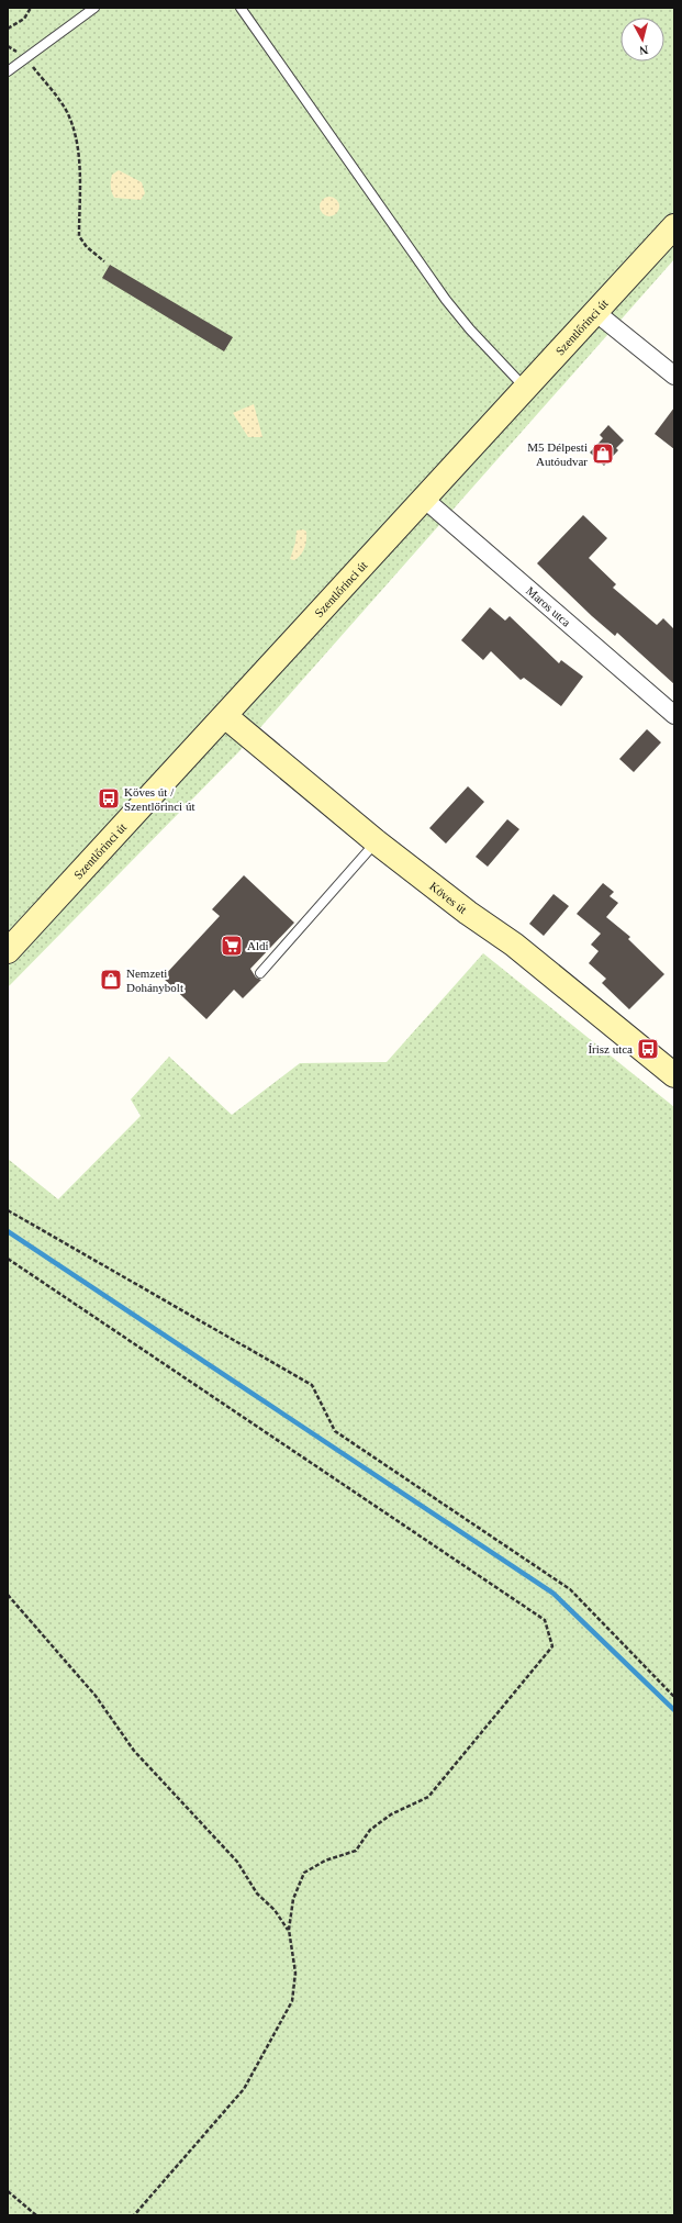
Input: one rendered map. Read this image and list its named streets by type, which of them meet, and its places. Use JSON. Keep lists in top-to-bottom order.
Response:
{
  "streets": {
    "main road": ["Szentlőrinci út", "Köves út"],
    "street": ["Maros utca"]
  },
  "crossings": [
    ["Szentlőrinci út", "Maros utca"],
    ["Szentlőrinci út", "Köves út"]
  ],
  "places": {
    "shop": ["M5 Délpesti Autóudvar", "Nemzeti Dohánybolt"],
    "bus stop": ["Köves út / Szentlőrinci út", "Írisz utca"],
    "supermarket": ["Aldi"]
  },
  "north": "bottom"
}
